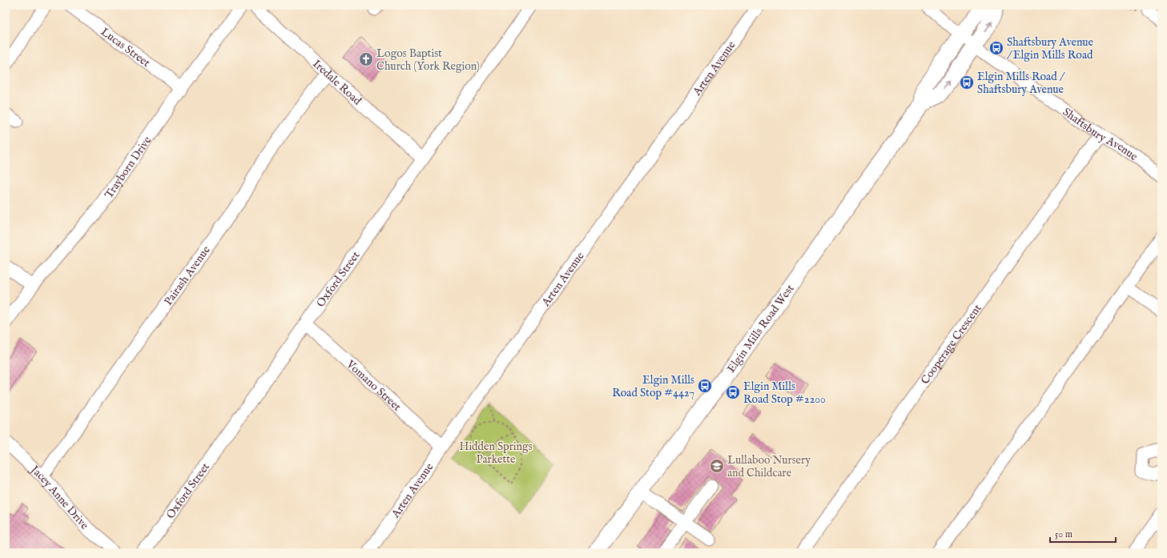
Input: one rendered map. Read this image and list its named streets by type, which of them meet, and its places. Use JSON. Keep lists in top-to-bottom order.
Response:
{
  "streets": {
    "main road": ["Elgin Mills Road West"],
    "street": [
      "Lucas Street",
      "Arten Avenue",
      "Iredale Road",
      "Shaftsbury Avenue",
      "Trayborn Drive",
      "Pairash Avenue",
      "Oxford Street",
      "Cooperage Crescent",
      "Vomano Street",
      "Jacey Anne Drive"
    ]
  },
  "crossings": [
    ["Lucas Street", "Trayborn Drive"],
    ["Arten Avenue", "Vomano Street"],
    ["Iredale Road", "Pairash Avenue"],
    ["Iredale Road", "Oxford Street"],
    ["Shaftsbury Avenue", "Elgin Mills Road West"],
    ["Shaftsbury Avenue", "Cooperage Crescent"],
    ["Pairash Avenue", "Jacey Anne Drive"],
    ["Oxford Street", "Vomano Street"]
  ],
  "parks": ["Hidden Springs Parkette"],
  "places": {
    "bus stop": [
      "Shaftsbury Avenue / Elgin Mills Road",
      "Elgin Mills Road / Shaftsbury Avenue",
      "Elgin Mills Road Stop #4427",
      "Elgin Mills Road Stop #2200"
    ],
    "church": ["Logos Baptist Church (York Region)"],
    "school or university": ["Lullaboo Nursery and Childcare"]
  },
  "scale_bar": "50 m"
}
